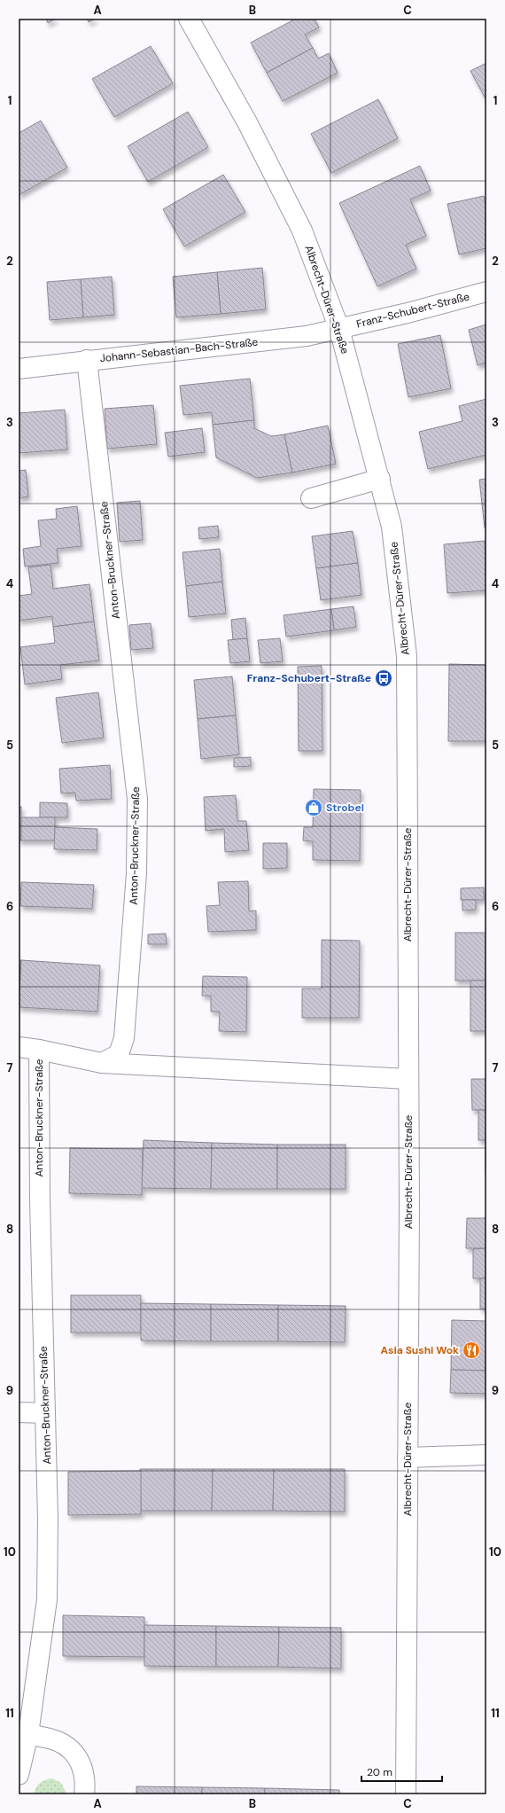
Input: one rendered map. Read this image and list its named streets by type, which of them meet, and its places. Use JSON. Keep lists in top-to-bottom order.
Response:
{
  "streets": {
    "street": [
      "Albrecht-Dürer-Straße",
      "Franz-Schubert-Straße",
      "Johann-Sebastian-Bach-Straße",
      "Anton-Bruckner-Straße"
    ]
  },
  "crossings": [
    ["Albrecht-Dürer-Straße", "Franz-Schubert-Straße"],
    ["Albrecht-Dürer-Straße", "Johann-Sebastian-Bach-Straße"],
    ["Franz-Schubert-Straße", "Johann-Sebastian-Bach-Straße"],
    ["Johann-Sebastian-Bach-Straße", "Anton-Bruckner-Straße"]
  ],
  "places": {
    "bus stop": ["Franz-Schubert-Straße"],
    "shop": ["Strobel"],
    "restaurant": ["Asia Sushi Wok"]
  },
  "scale_bar": "20 m",
  "grid": {
    "columns": ["A", "B", "C"],
    "rows": [
      "1",
      "2",
      "3",
      "4",
      "5",
      "6",
      "7",
      "8",
      "9",
      "10",
      "11"
    ]
  }
}
